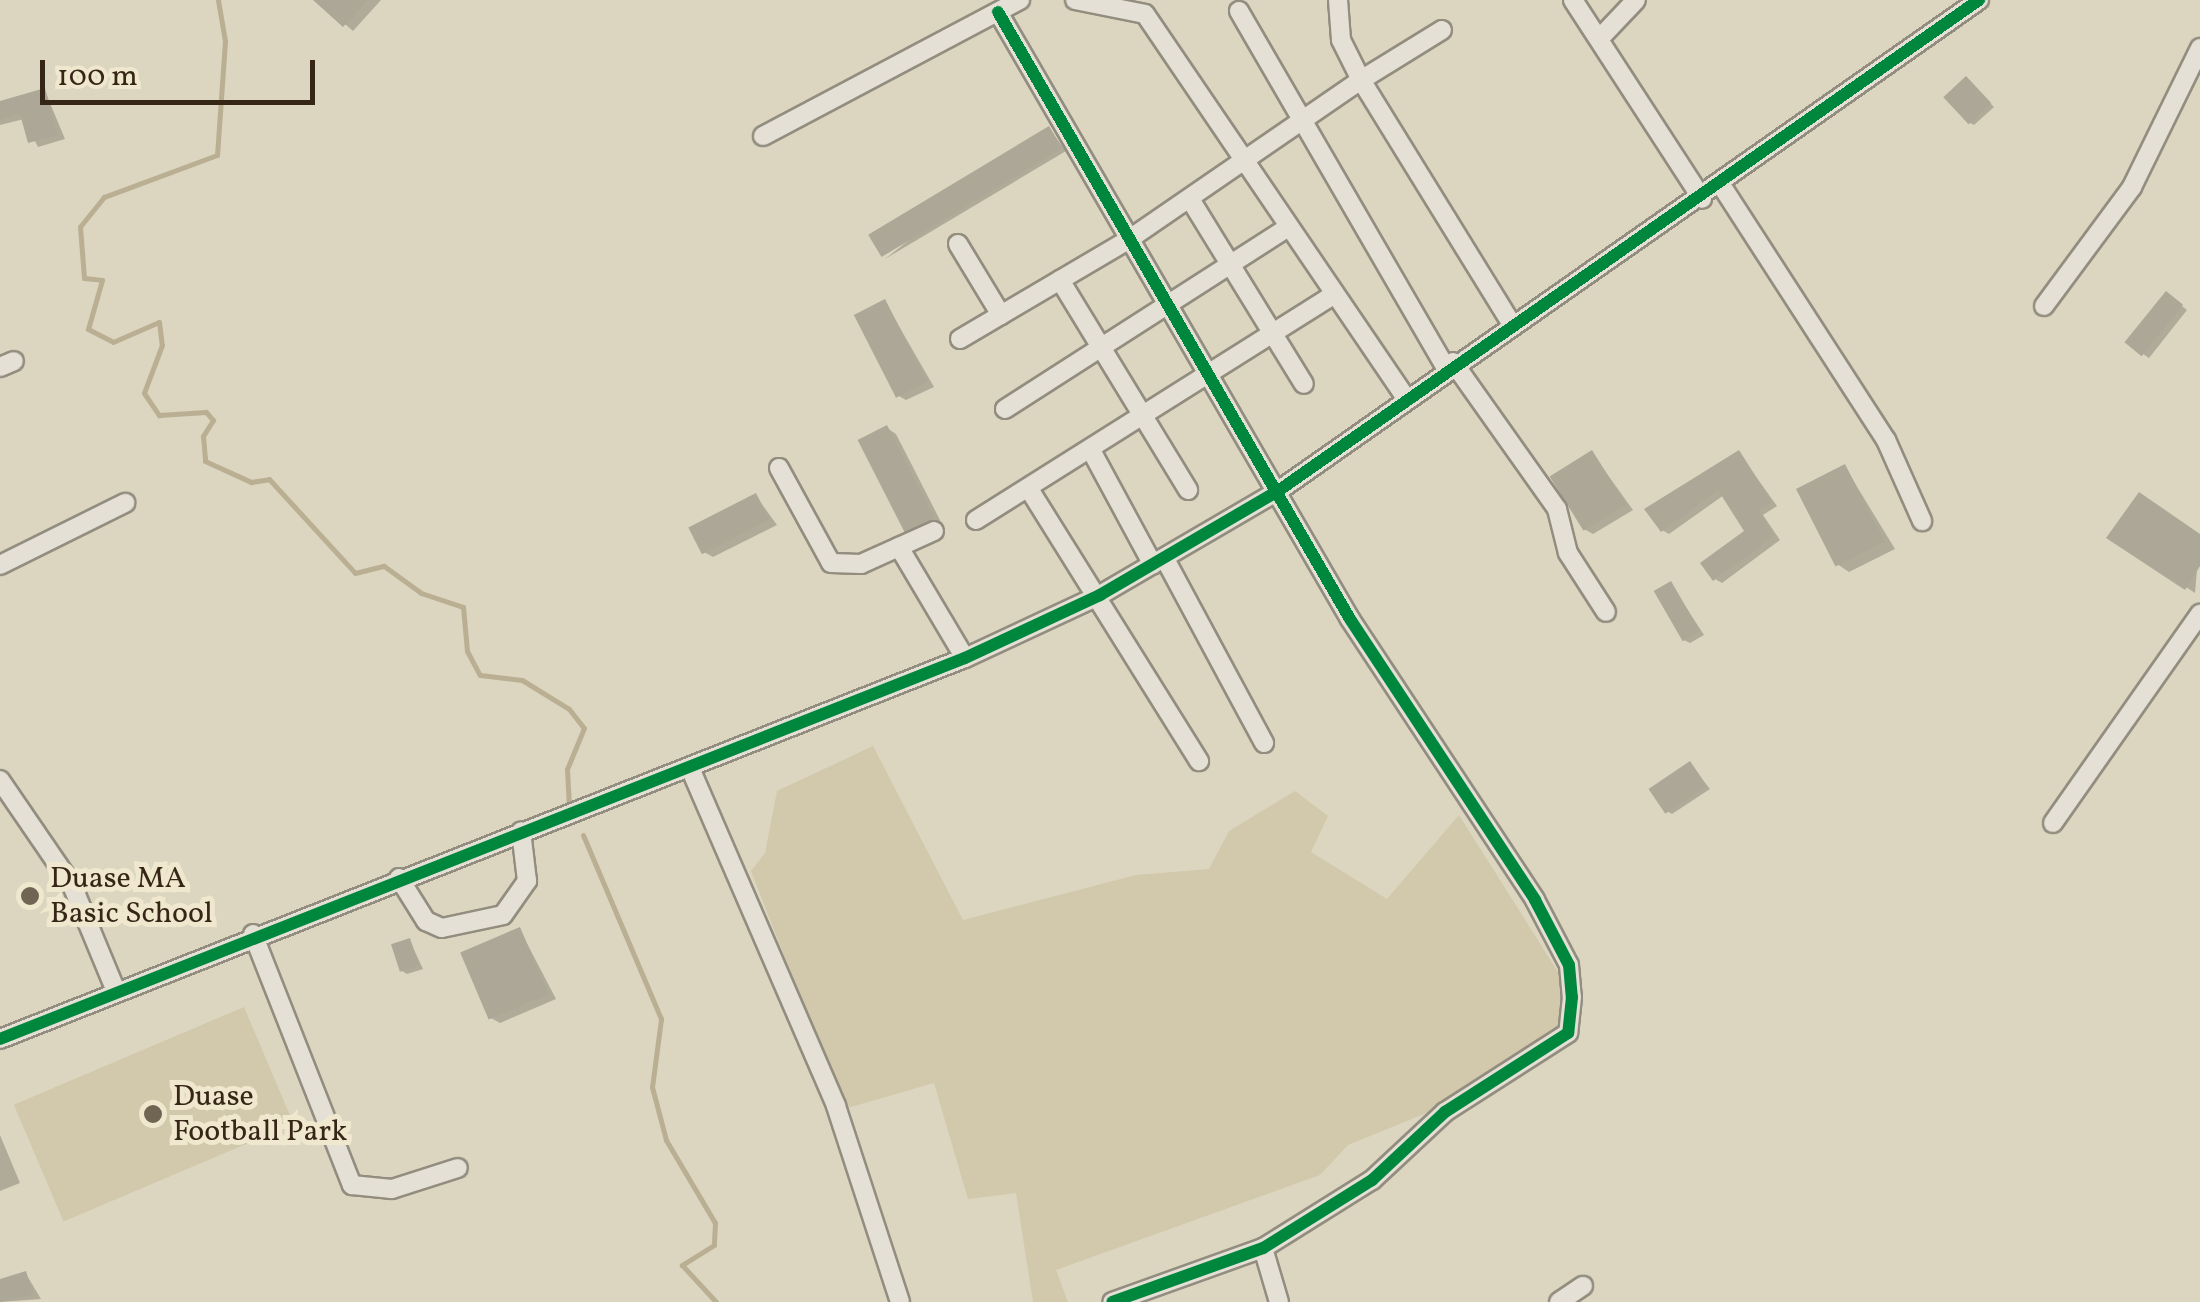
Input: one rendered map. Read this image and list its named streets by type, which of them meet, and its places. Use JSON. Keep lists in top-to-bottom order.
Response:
{
  "places": ["Duase MA Basic School", "Duase Football Park"],
  "scale_bar": "100 m"
}
